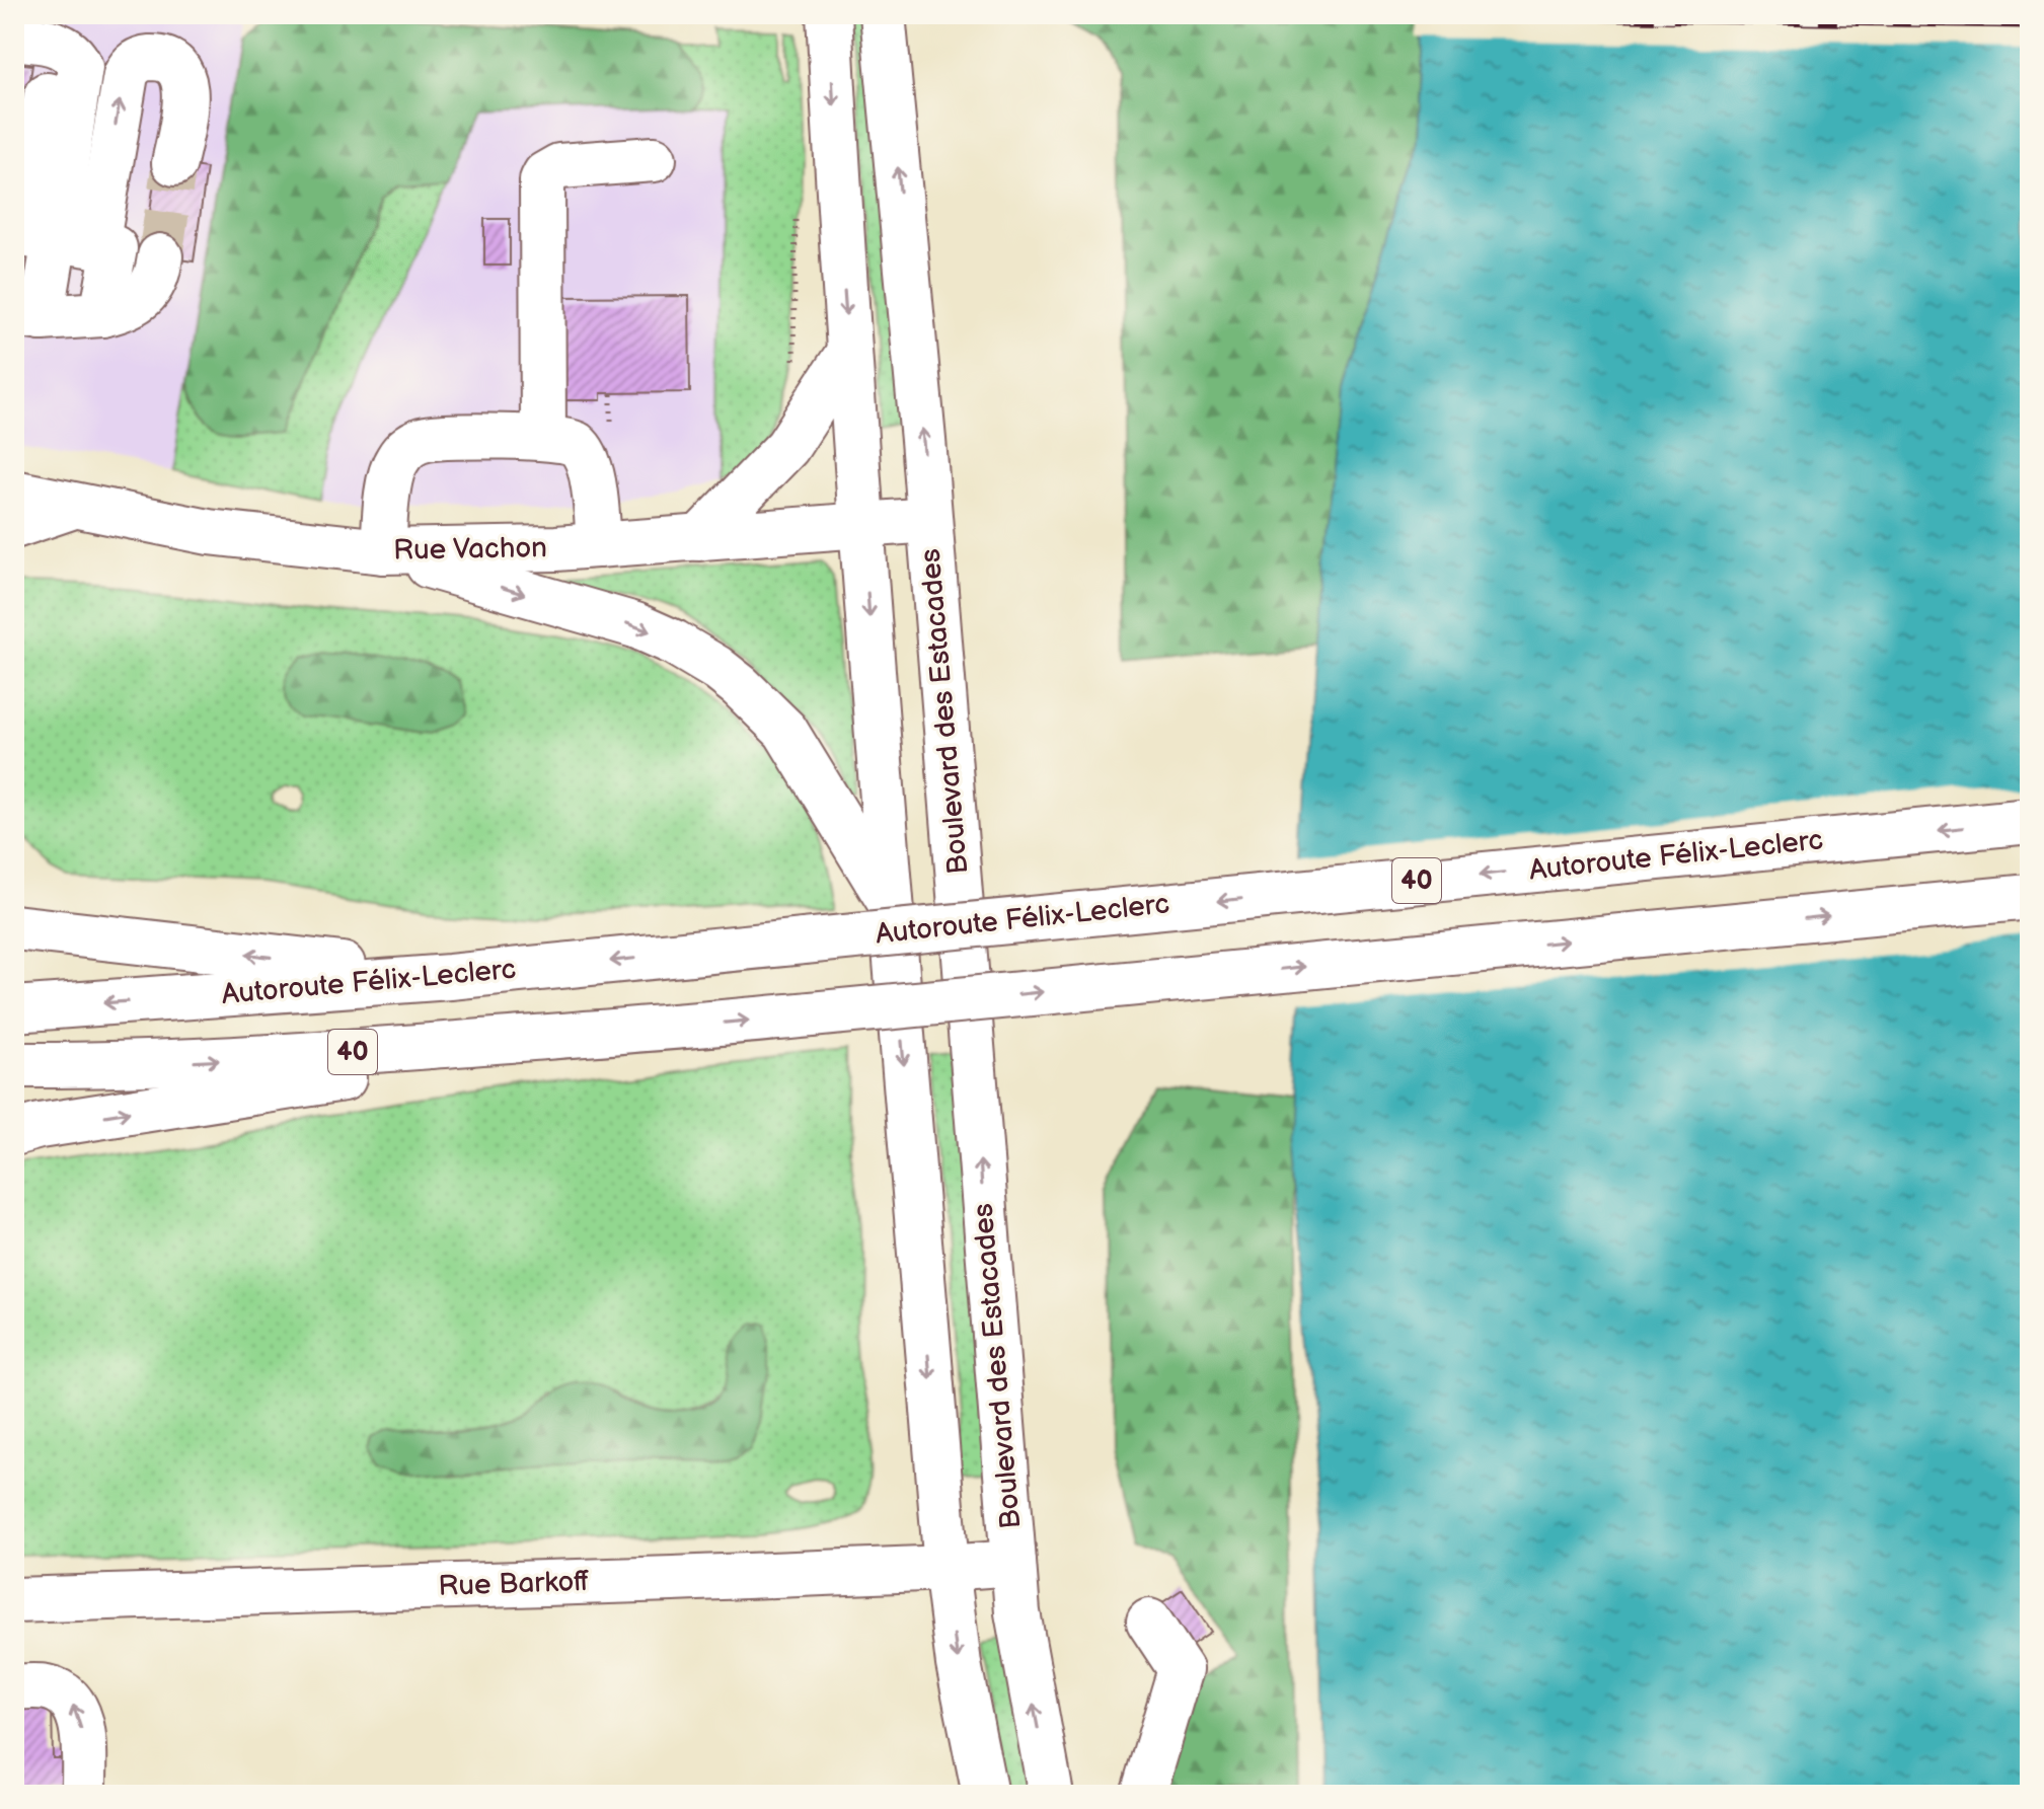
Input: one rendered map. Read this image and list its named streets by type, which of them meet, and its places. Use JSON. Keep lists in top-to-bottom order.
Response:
{
  "streets": {
    "main road": [
      "Rue Vachon",
      "Boulevard des Estacades",
      "Autoroute Félix-Leclerc",
      "40",
      "Rue Barkoff"
    ]
  },
  "crossings": [
    ["Rue Vachon", "Boulevard des Estacades"],
    ["Boulevard des Estacades", "Rue Barkoff"]
  ]
}
